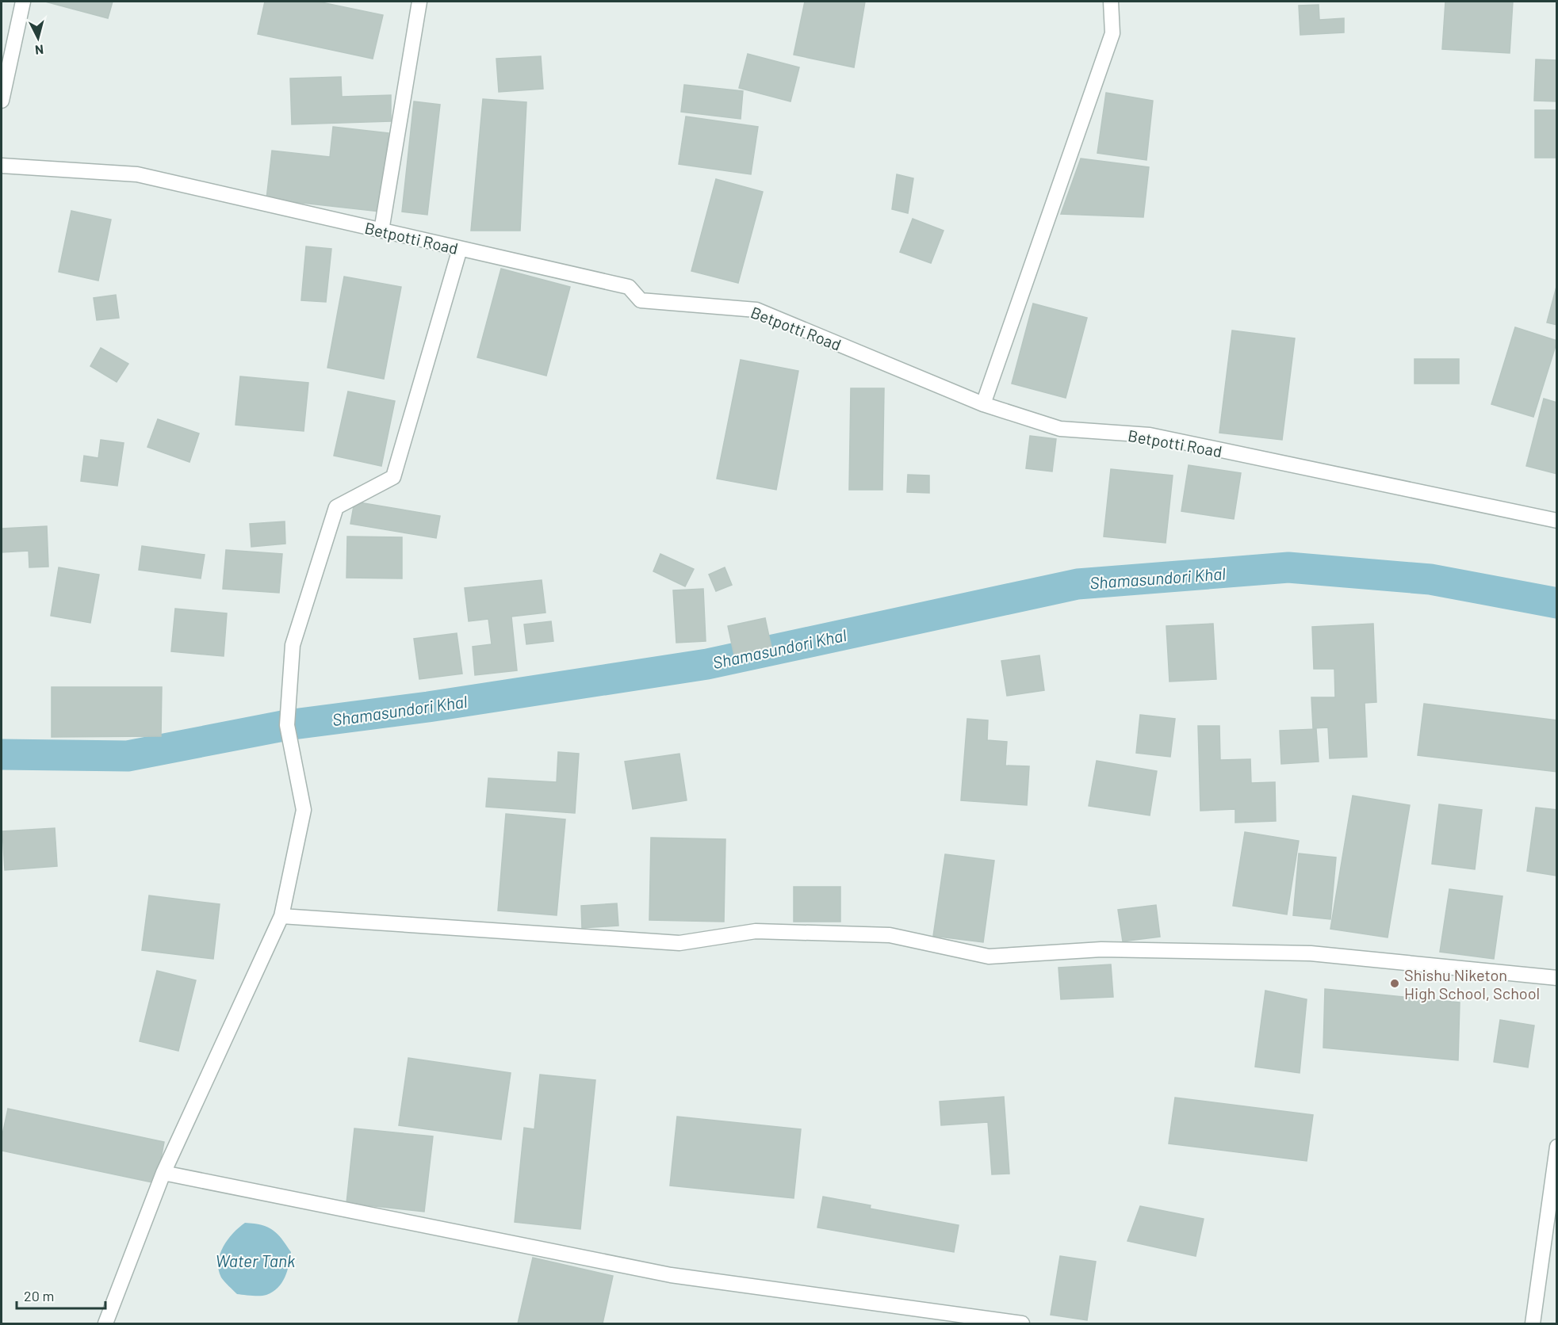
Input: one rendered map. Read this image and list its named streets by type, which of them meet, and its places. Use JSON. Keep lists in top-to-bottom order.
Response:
{
  "streets": {
    "street": ["Betpotti Road"]
  },
  "water": ["Shamasundori Khal", "Water Tank"],
  "places": ["Shishu Niketon High School, School"],
  "scale_bar": "20 m",
  "north": "bottom"
}
